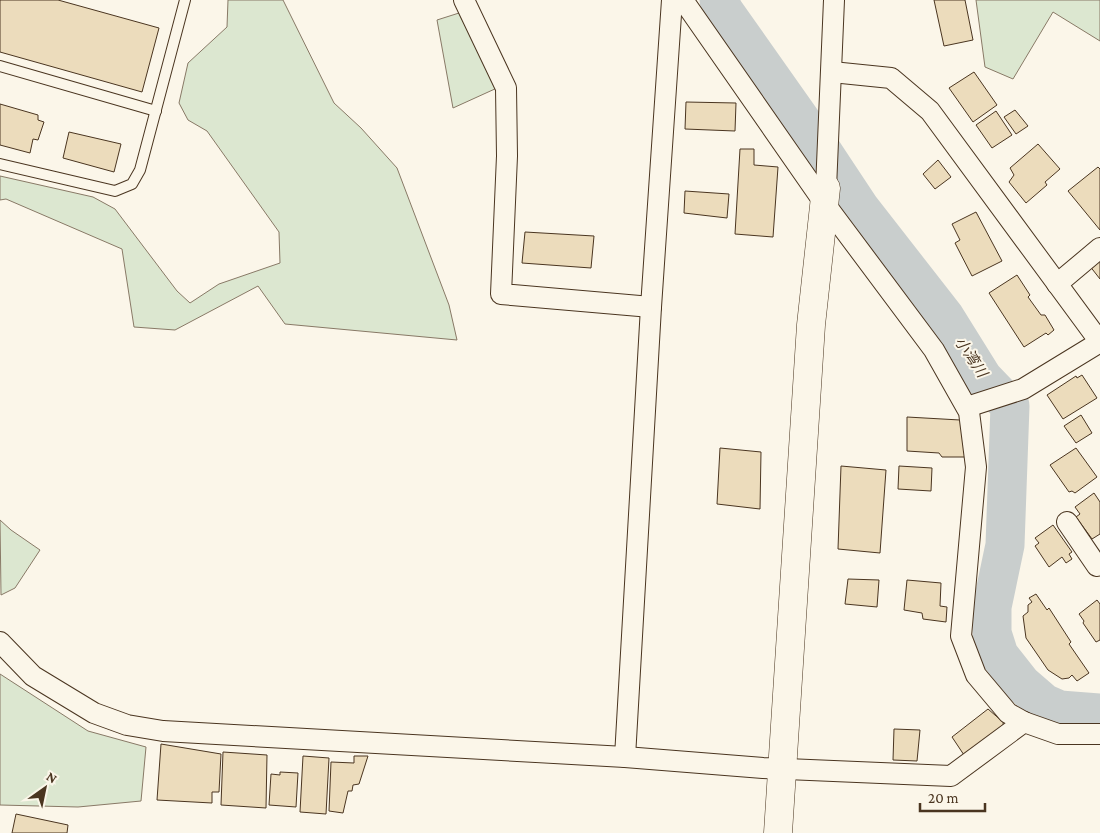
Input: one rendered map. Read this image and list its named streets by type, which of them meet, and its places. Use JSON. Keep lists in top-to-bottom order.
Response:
{
  "water": ["小湾川"],
  "scale_bar": "20 m",
  "north": "top right"
}
